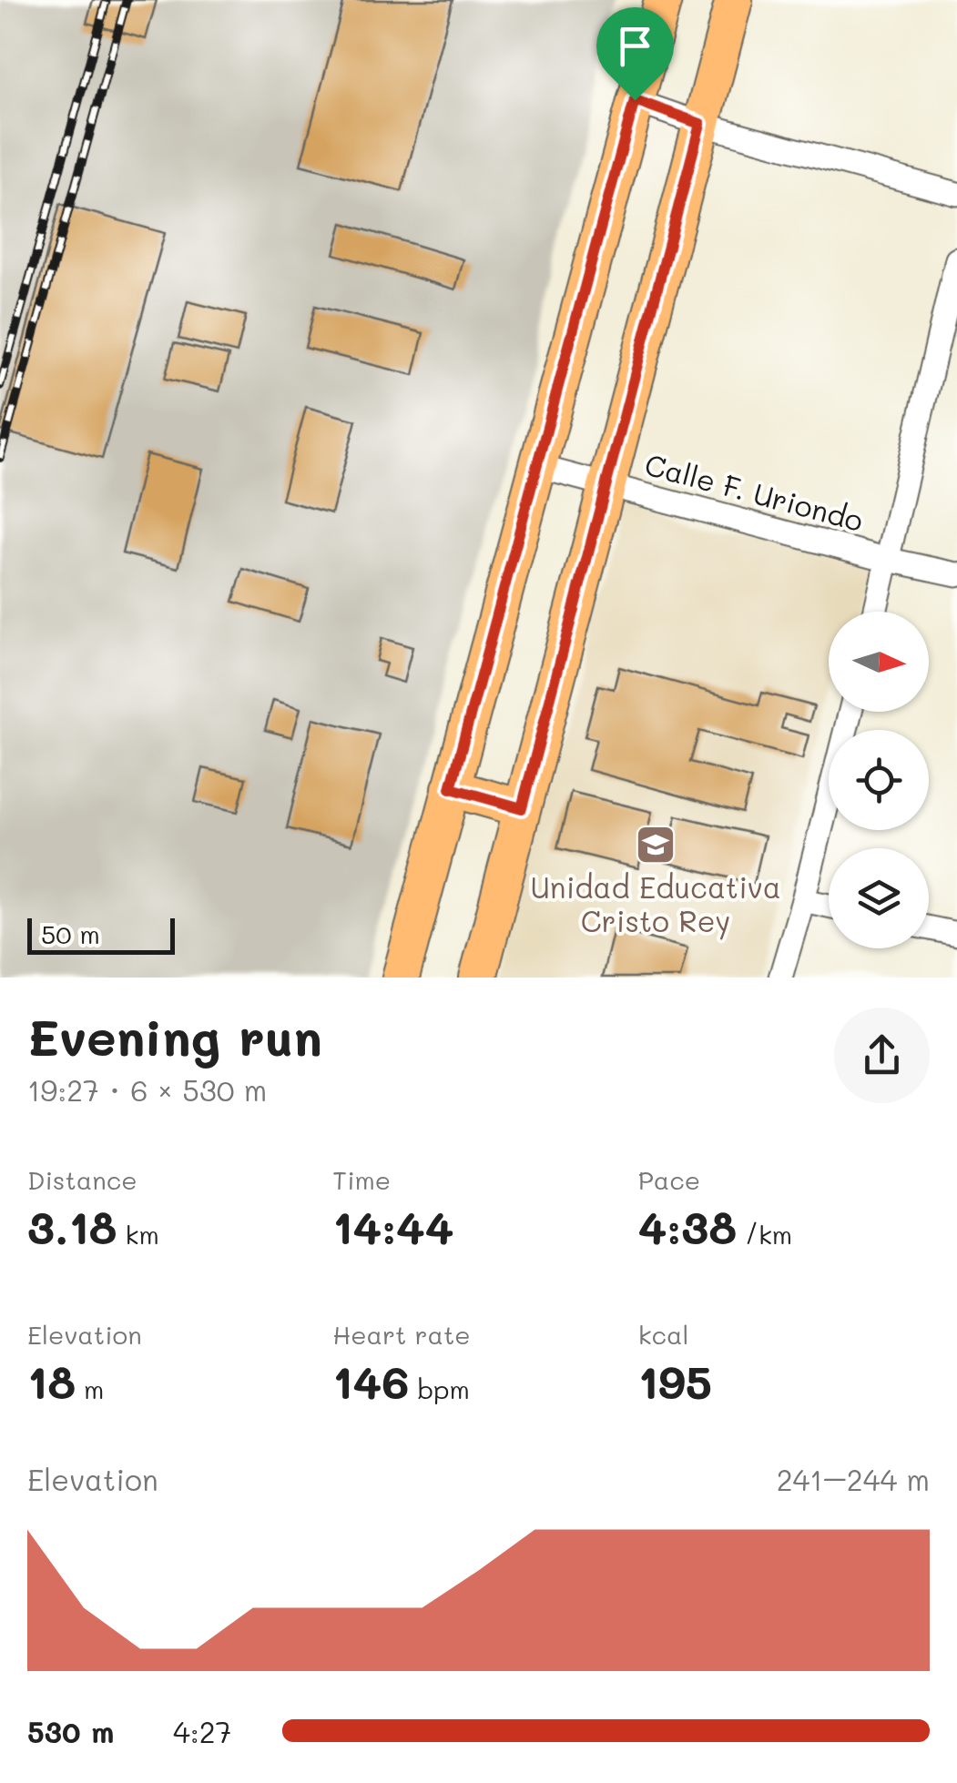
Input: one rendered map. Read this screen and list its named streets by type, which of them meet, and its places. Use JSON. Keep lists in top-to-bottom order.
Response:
{
  "streets": {
    "street": ["Calle F. Uriondo"]
  },
  "places": {
    "school or university": ["Unidad Educativa Cristo Rey"]
  },
  "scale_bar": "50 m",
  "north": "right",
  "page": {
    "scale": "50 m",
    "heading": ["Evening run", "19:27 · 6 × 530 m"],
    "stats": [
      ["Distance", "3.18 km"],
      ["Time", "14:44"],
      ["Pace", "4:38 /km"],
      ["Elevation", "18 m"],
      ["Heart rate", "146 bpm"],
      ["kcal", "195"]
    ],
    "chart": ["Elevation", "241–244 m"],
    "list": [
      {
        "name": "530 m",
        "note": "4:27"
      }
    ]
  }
}
